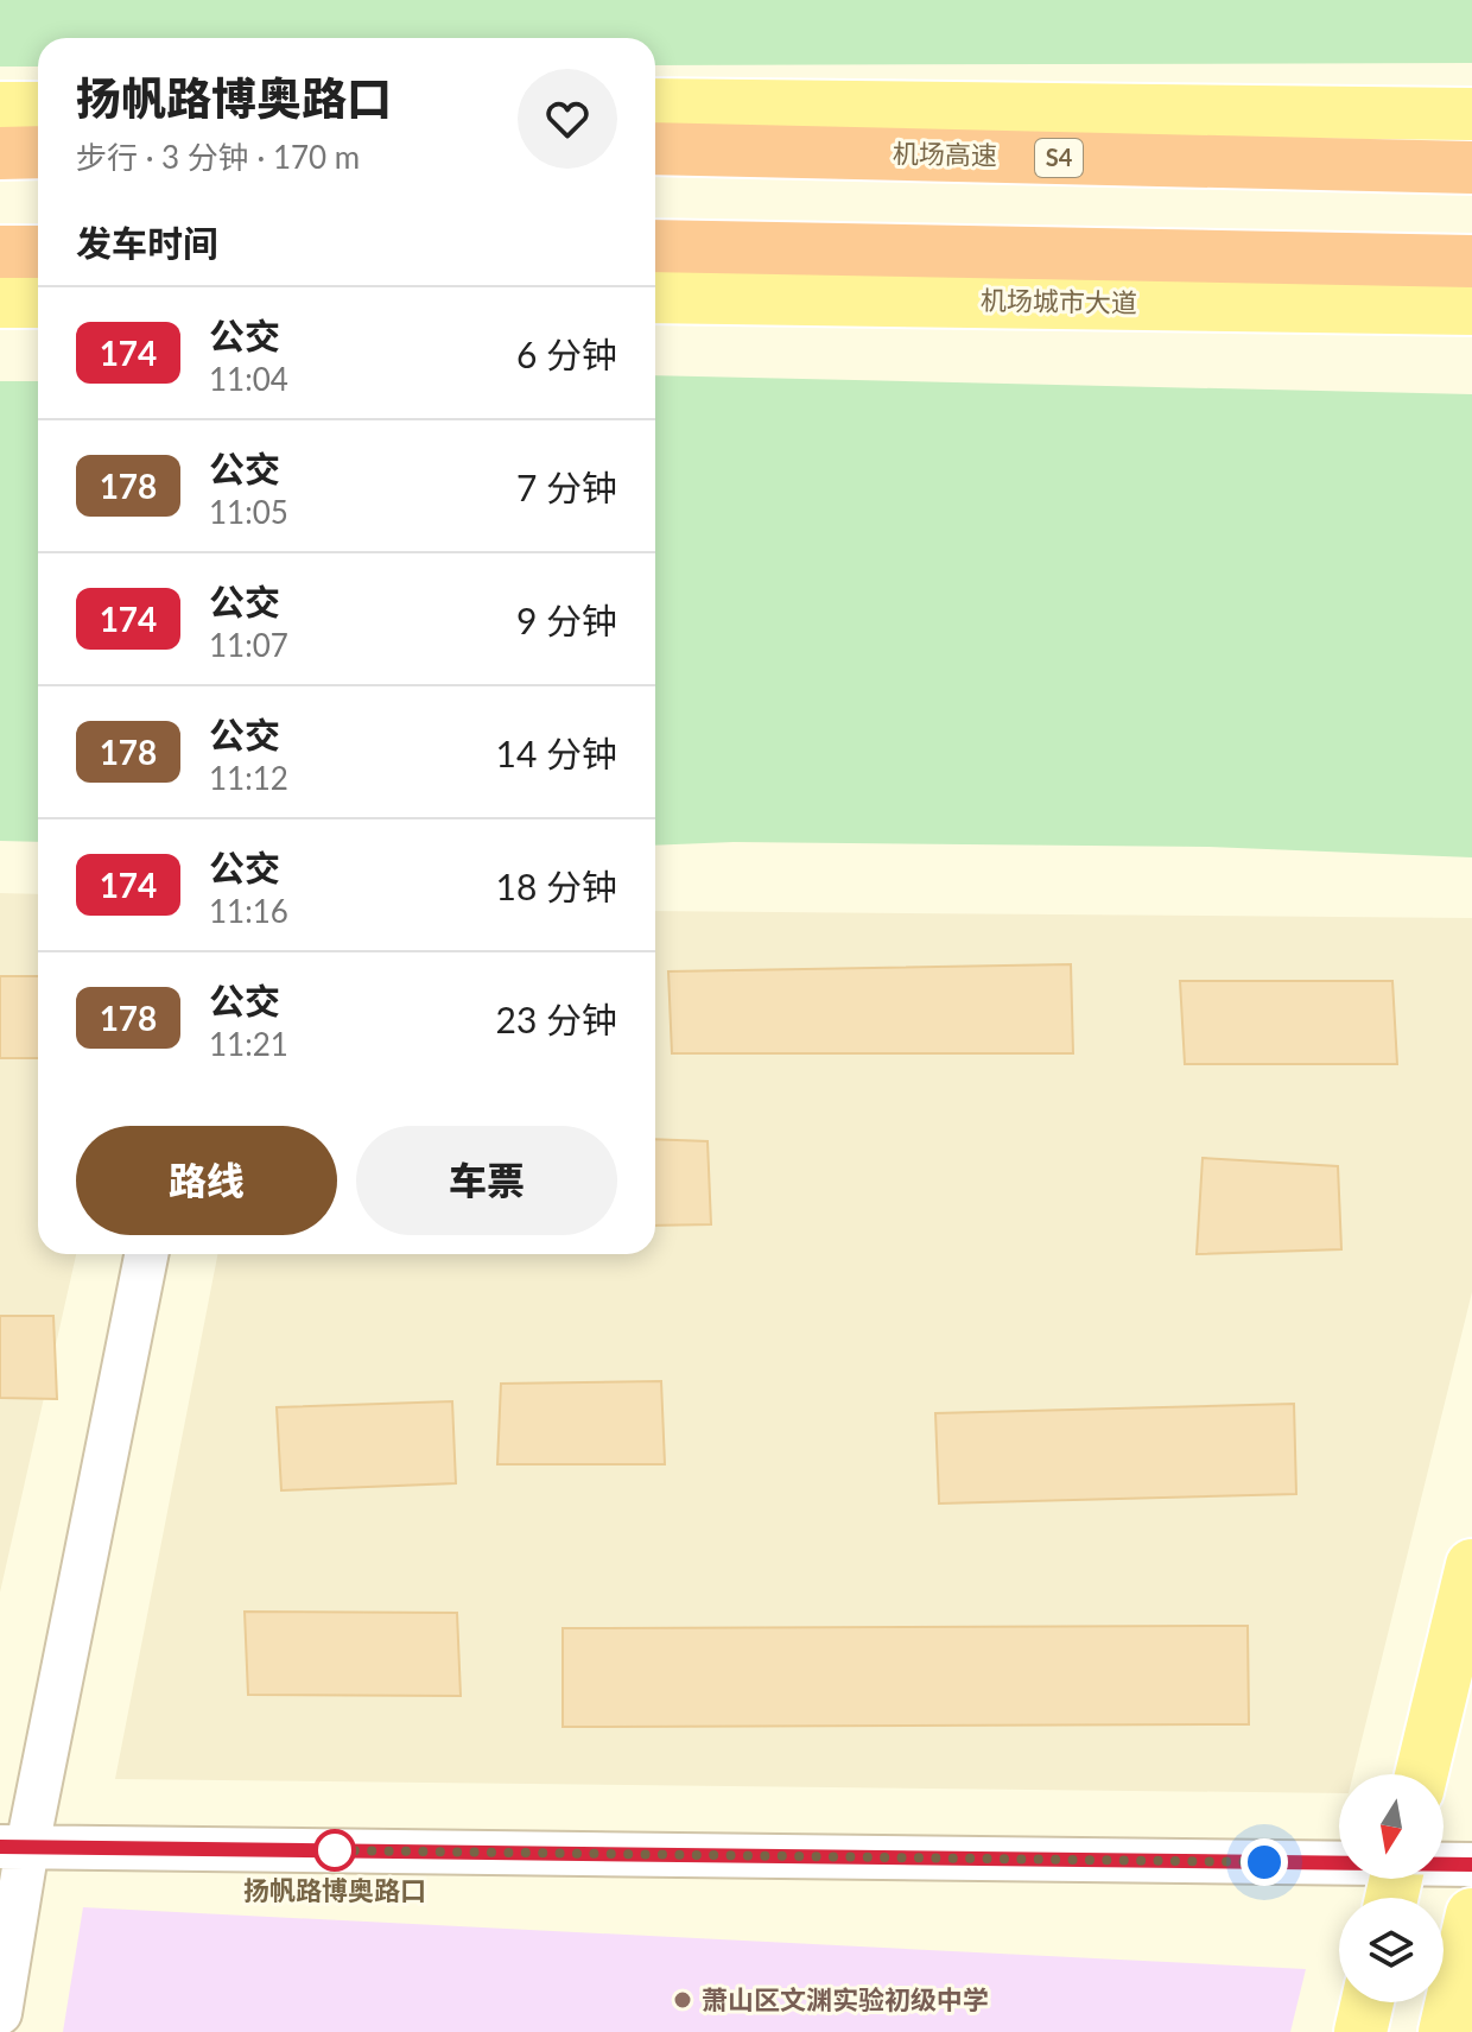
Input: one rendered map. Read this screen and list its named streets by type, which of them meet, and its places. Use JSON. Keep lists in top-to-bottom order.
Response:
{
  "streets": {
    "highway": ["机场高速", "S4"],
    "main road": ["机场城市大道"]
  },
  "places": ["扬帆路博奥路口", "萧山区文渊实验初级中学"],
  "lines": ["bus line 174"],
  "north": "bottom",
  "page": {
    "heading": [
      ["扬帆路博奥路口", "步行 · 3 分钟 · 170 m"],
      "发车时间"
    ],
    "list": [
      {
        "mark": "174",
        "name": "公交",
        "note": "11:04",
        "value": "6 分钟"
      },
      {
        "mark": "178",
        "name": "公交",
        "note": "11:05",
        "value": "7 分钟"
      },
      {
        "mark": "174",
        "name": "公交",
        "note": "11:07",
        "value": "9 分钟"
      },
      {
        "mark": "178",
        "name": "公交",
        "note": "11:12",
        "value": "14 分钟"
      },
      {
        "mark": "174",
        "name": "公交",
        "note": "11:16",
        "value": "18 分钟"
      },
      {
        "mark": "178",
        "name": "公交",
        "note": "11:21",
        "value": "23 分钟"
      }
    ],
    "buttons": ["路线", "车票"]
  }
}
